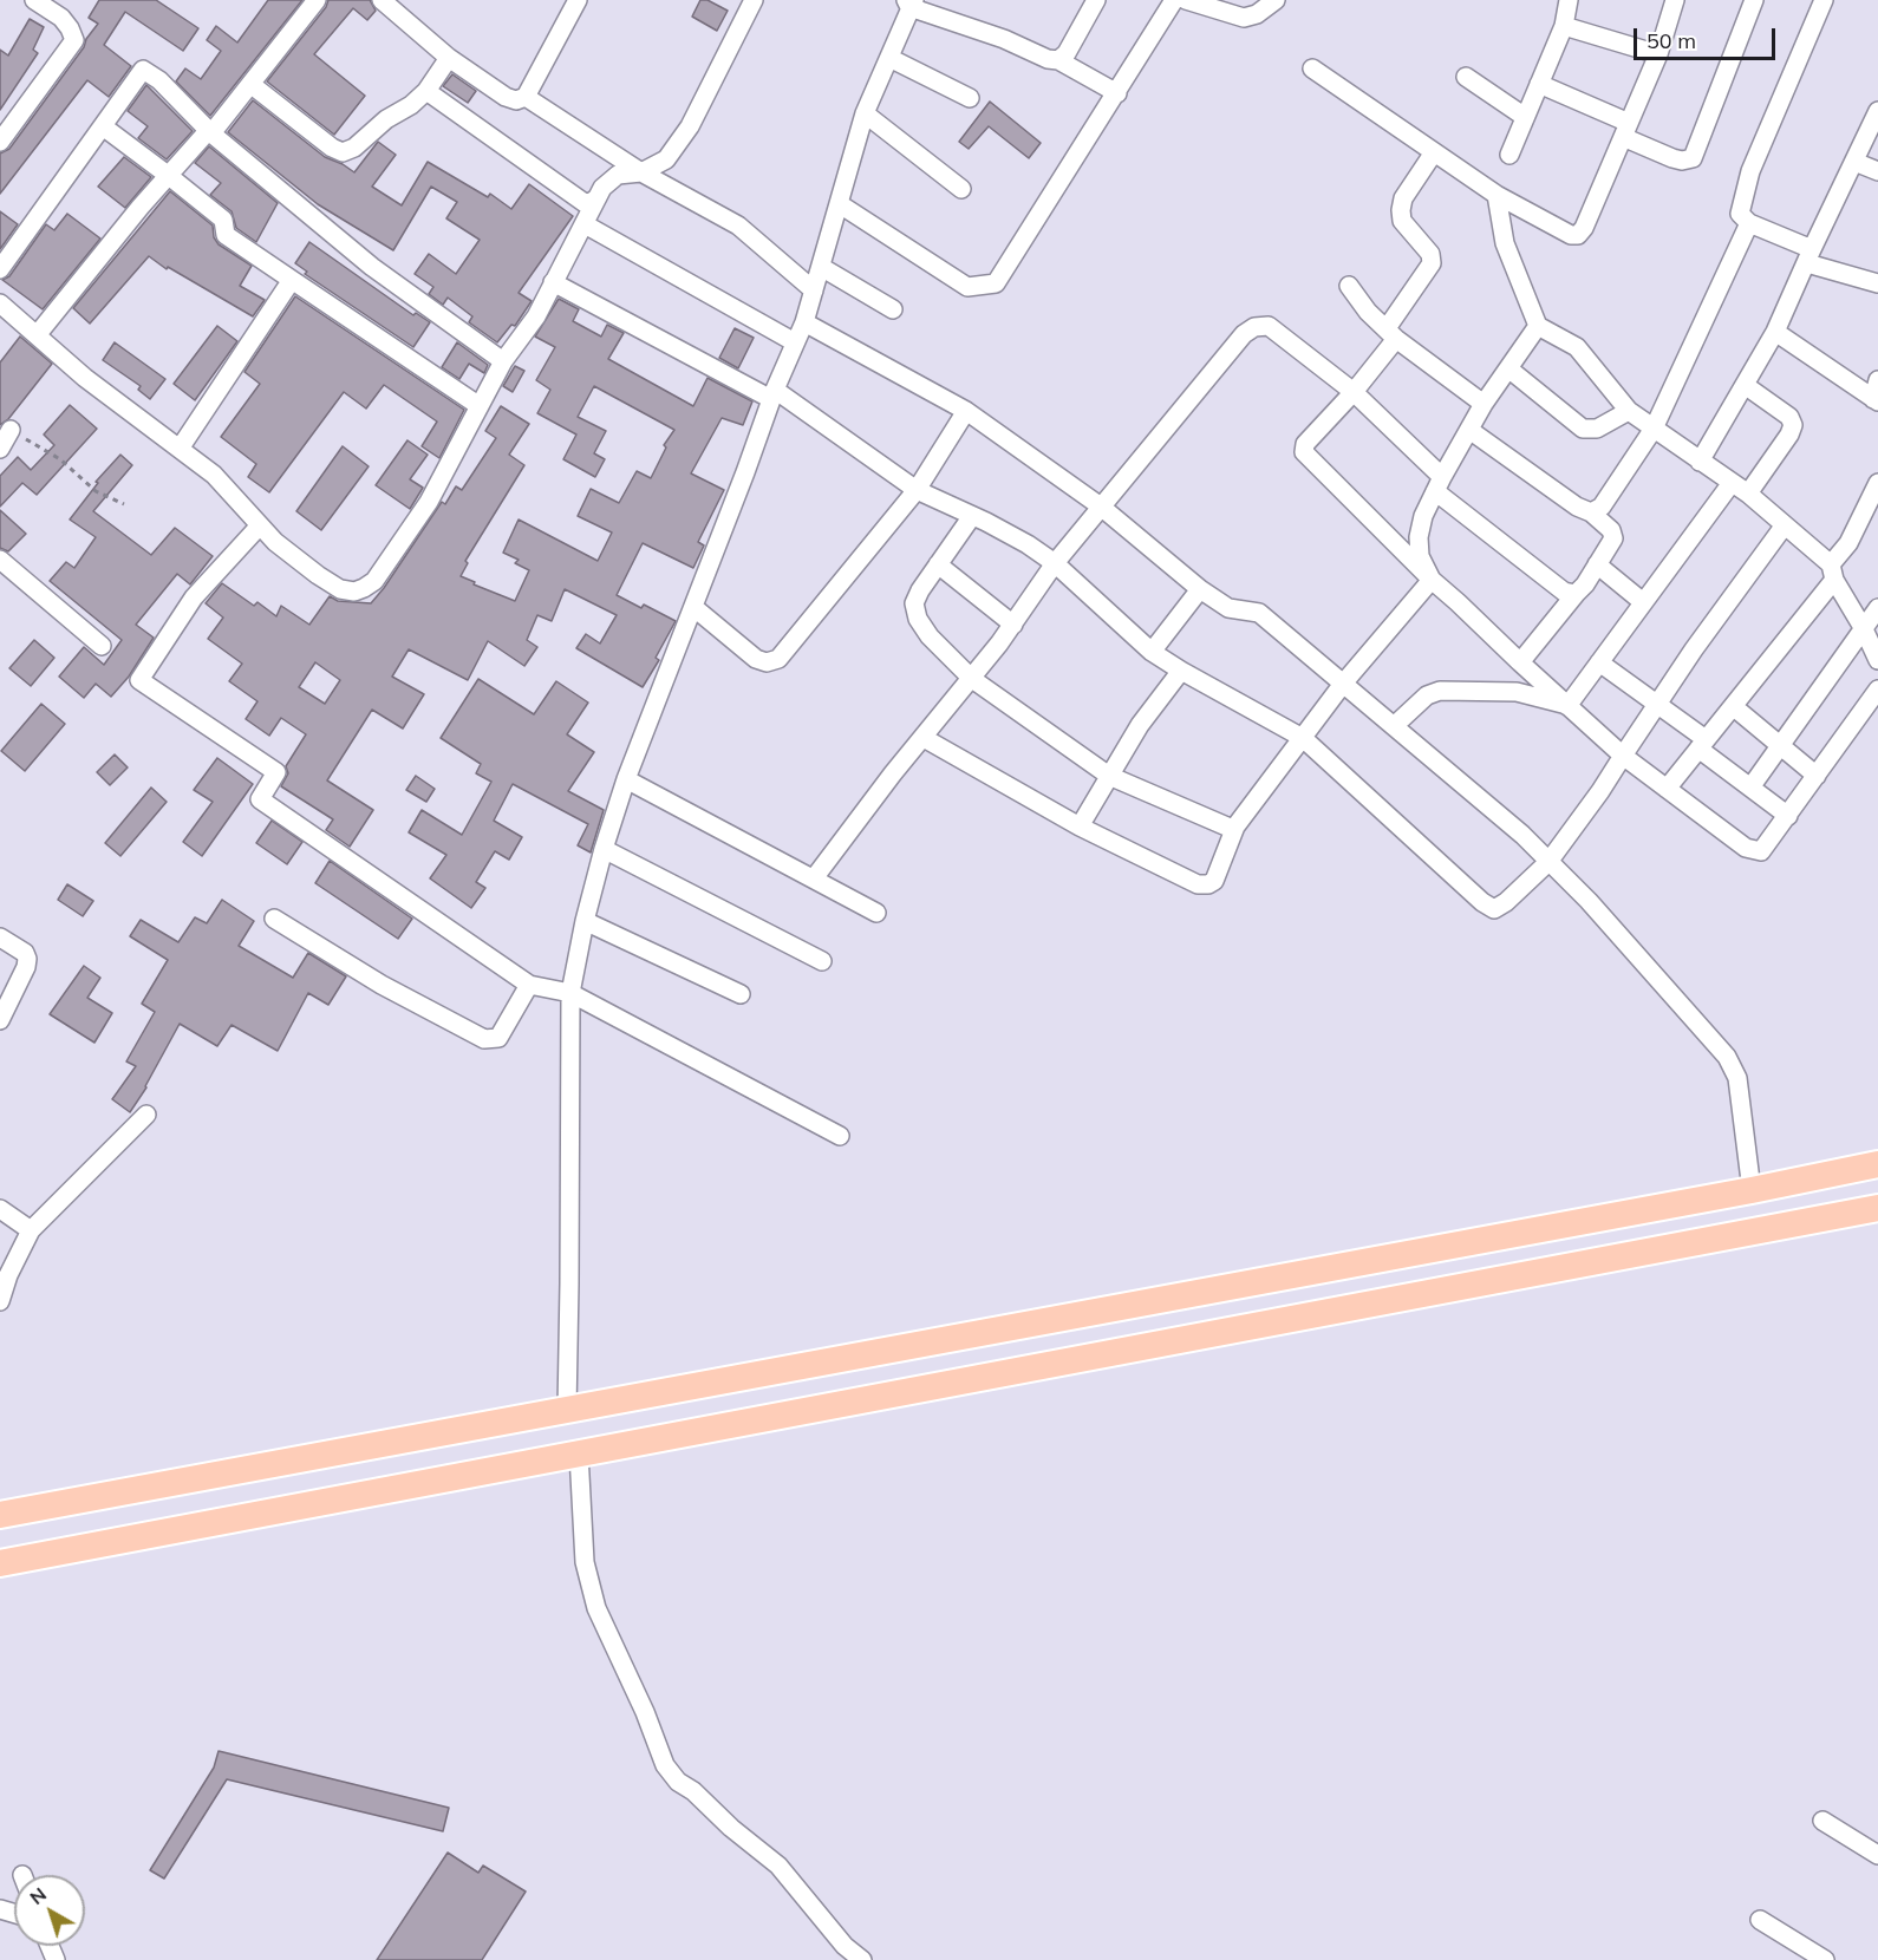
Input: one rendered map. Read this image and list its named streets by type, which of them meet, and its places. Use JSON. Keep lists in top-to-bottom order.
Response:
{
  "scale_bar": "50 m",
  "north": "top left"
}
